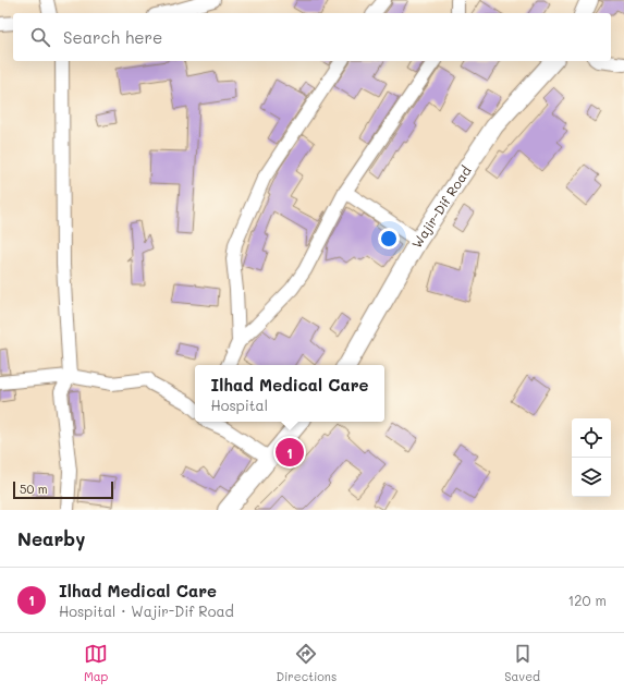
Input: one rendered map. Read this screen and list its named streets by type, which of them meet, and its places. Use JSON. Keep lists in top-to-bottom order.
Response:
{
  "streets": {
    "main road": ["Wajir-Dif Road"]
  },
  "scale_bar": "50 m",
  "page": {
    "search": "Search here",
    "popup": ["Ilhad Medical Care", "Hospital"],
    "pins": "1",
    "scale": "50 m",
    "heading": "Nearby",
    "list": [
      {
        "mark": "1",
        "name": "Ilhad Medical Care",
        "note": "Hospital · Wajir-Dif Road",
        "value": "120 m"
      }
    ],
    "nav": ["Map", "Directions", "Saved"]
  }
}
